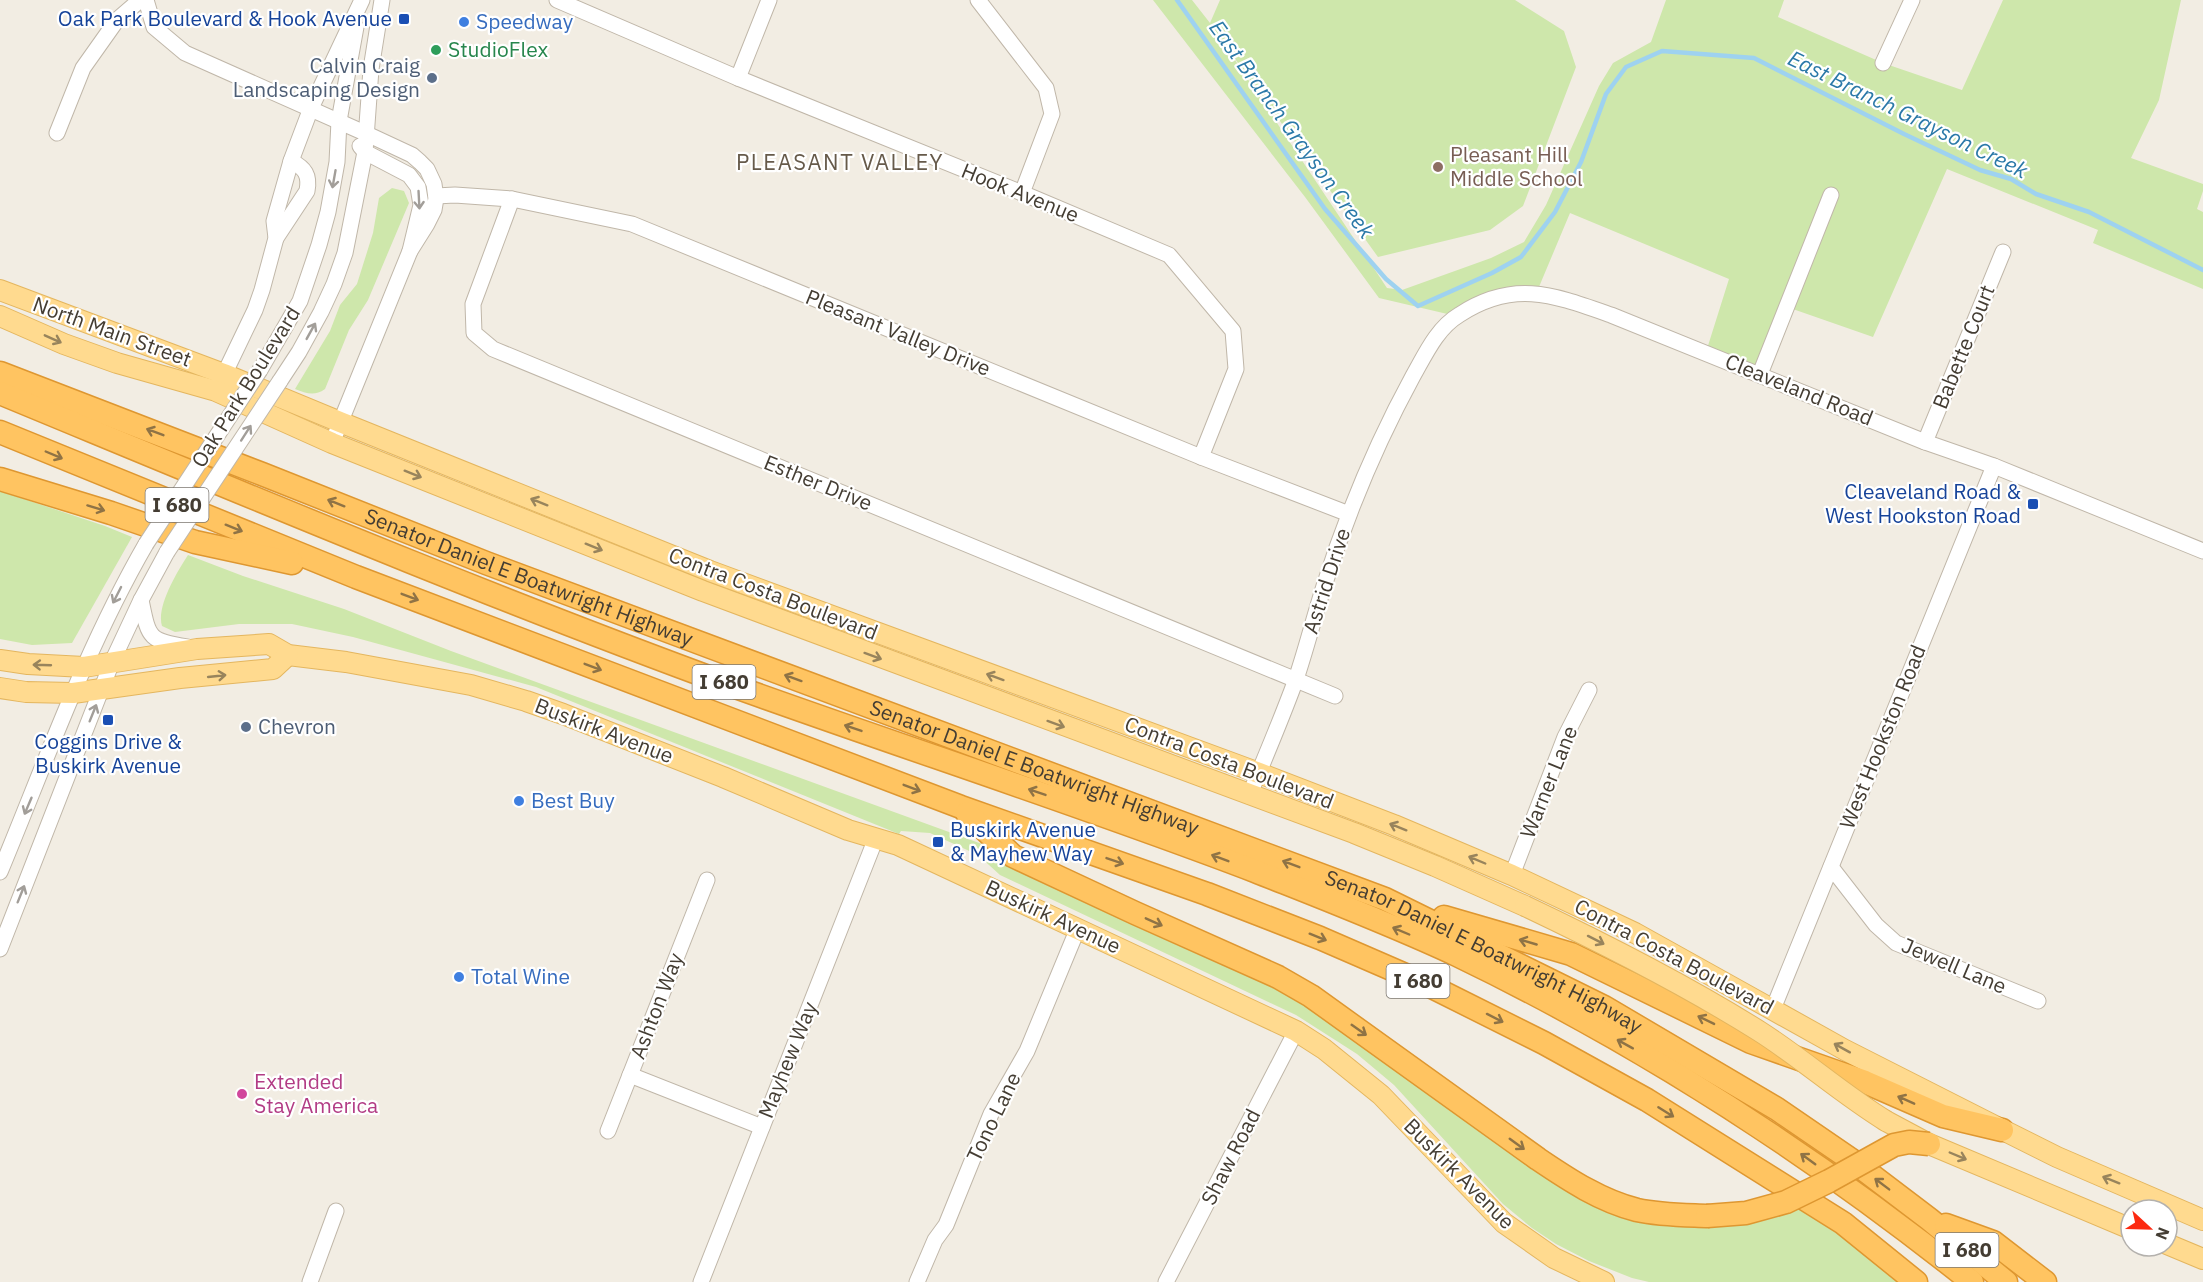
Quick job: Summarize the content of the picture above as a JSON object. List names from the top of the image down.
{
  "streets": {
    "highway": ["I 680", "Senator Daniel E Boatwright Highway"],
    "main road": ["North Main Street", "Contra Costa Boulevard", "Buskirk Avenue"],
    "street": [
      "Hook Avenue",
      "Pleasant Valley Drive",
      "Babette Court",
      "Oak Park Boulevard",
      "Cleaveland Road",
      "Esther Drive",
      "Astrid Drive",
      "West Hookston Road",
      "Warner Lane",
      "Jewell Lane",
      "Ashton Way",
      "Mayhew Way",
      "Tono Lane",
      "Shaw Road"
    ]
  },
  "crossings": [
    ["Hook Avenue", "Pleasant Valley Drive"],
    ["North Main Street", "Oak Park Boulevard"],
    ["North Main Street", "Contra Costa Boulevard"],
    ["Pleasant Valley Drive", "Esther Drive"],
    ["Pleasant Valley Drive", "Astrid Drive"],
    ["Babette Court", "Cleaveland Road"],
    ["Oak Park Boulevard", "Contra Costa Boulevard"],
    ["Oak Park Boulevard", "Buskirk Avenue"],
    ["Cleaveland Road", "Astrid Drive"],
    ["Cleaveland Road", "West Hookston Road"],
    ["Esther Drive", "Astrid Drive"],
    ["Astrid Drive", "Contra Costa Boulevard"],
    ["Contra Costa Boulevard", "West Hookston Road"],
    ["Contra Costa Boulevard", "Warner Lane"],
    ["Buskirk Avenue", "Mayhew Way"],
    ["Buskirk Avenue", "Tono Lane"],
    ["Buskirk Avenue", "Shaw Road"],
    ["West Hookston Road", "Jewell Lane"]
  ],
  "districts": ["PLEASANT VALLEY"],
  "water": ["East Branch Grayson Creek"],
  "places": {
    "transit": [
      "Oak Park Boulevard & Hook Avenue",
      "Cleaveland Road & West Hookston Road",
      "Coggins Drive & Buskirk Avenue",
      "Buskirk Avenue & Mayhew Way"
    ],
    "other": [
      "Speedway",
      "StudioFlex",
      "Calvin Craig Landscaping Design",
      "Pleasant Hill Middle School",
      "Chevron",
      "Best Buy",
      "Total Wine",
      "Extended Stay America"
    ]
  },
  "north": "right"
}
